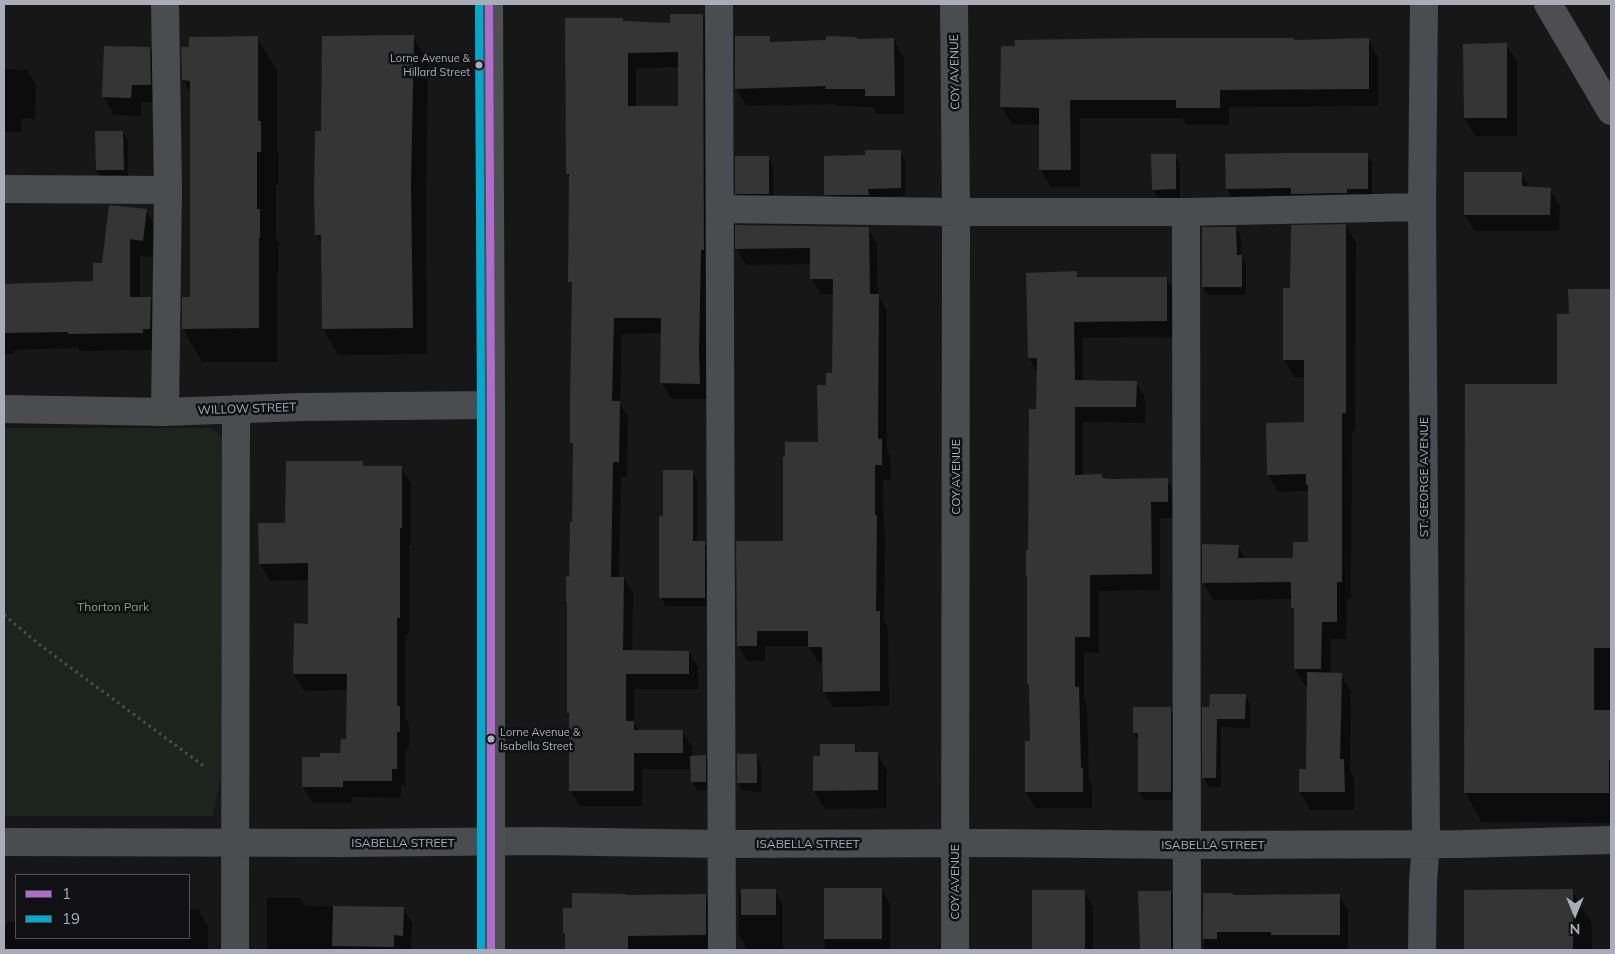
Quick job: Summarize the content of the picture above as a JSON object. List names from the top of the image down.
{
  "streets": {
    "street": [
      "COY AVENUE",
      "WILLOW STREET",
      "ST. GEORGE AVENUE",
      "ISABELLA STREET"
    ]
  },
  "crossings": [
    ["COY AVENUE", "ISABELLA STREET"],
    ["ST. GEORGE AVENUE", "ISABELLA STREET"]
  ],
  "parks": ["Thorton Park"],
  "places": ["Lorne Avenue & Hillard Street", "Lorne Avenue & Isabella Street"],
  "lines": ["transit line 1", "transit line 19"],
  "legend": ["1", "19"],
  "north": "bottom"
}
